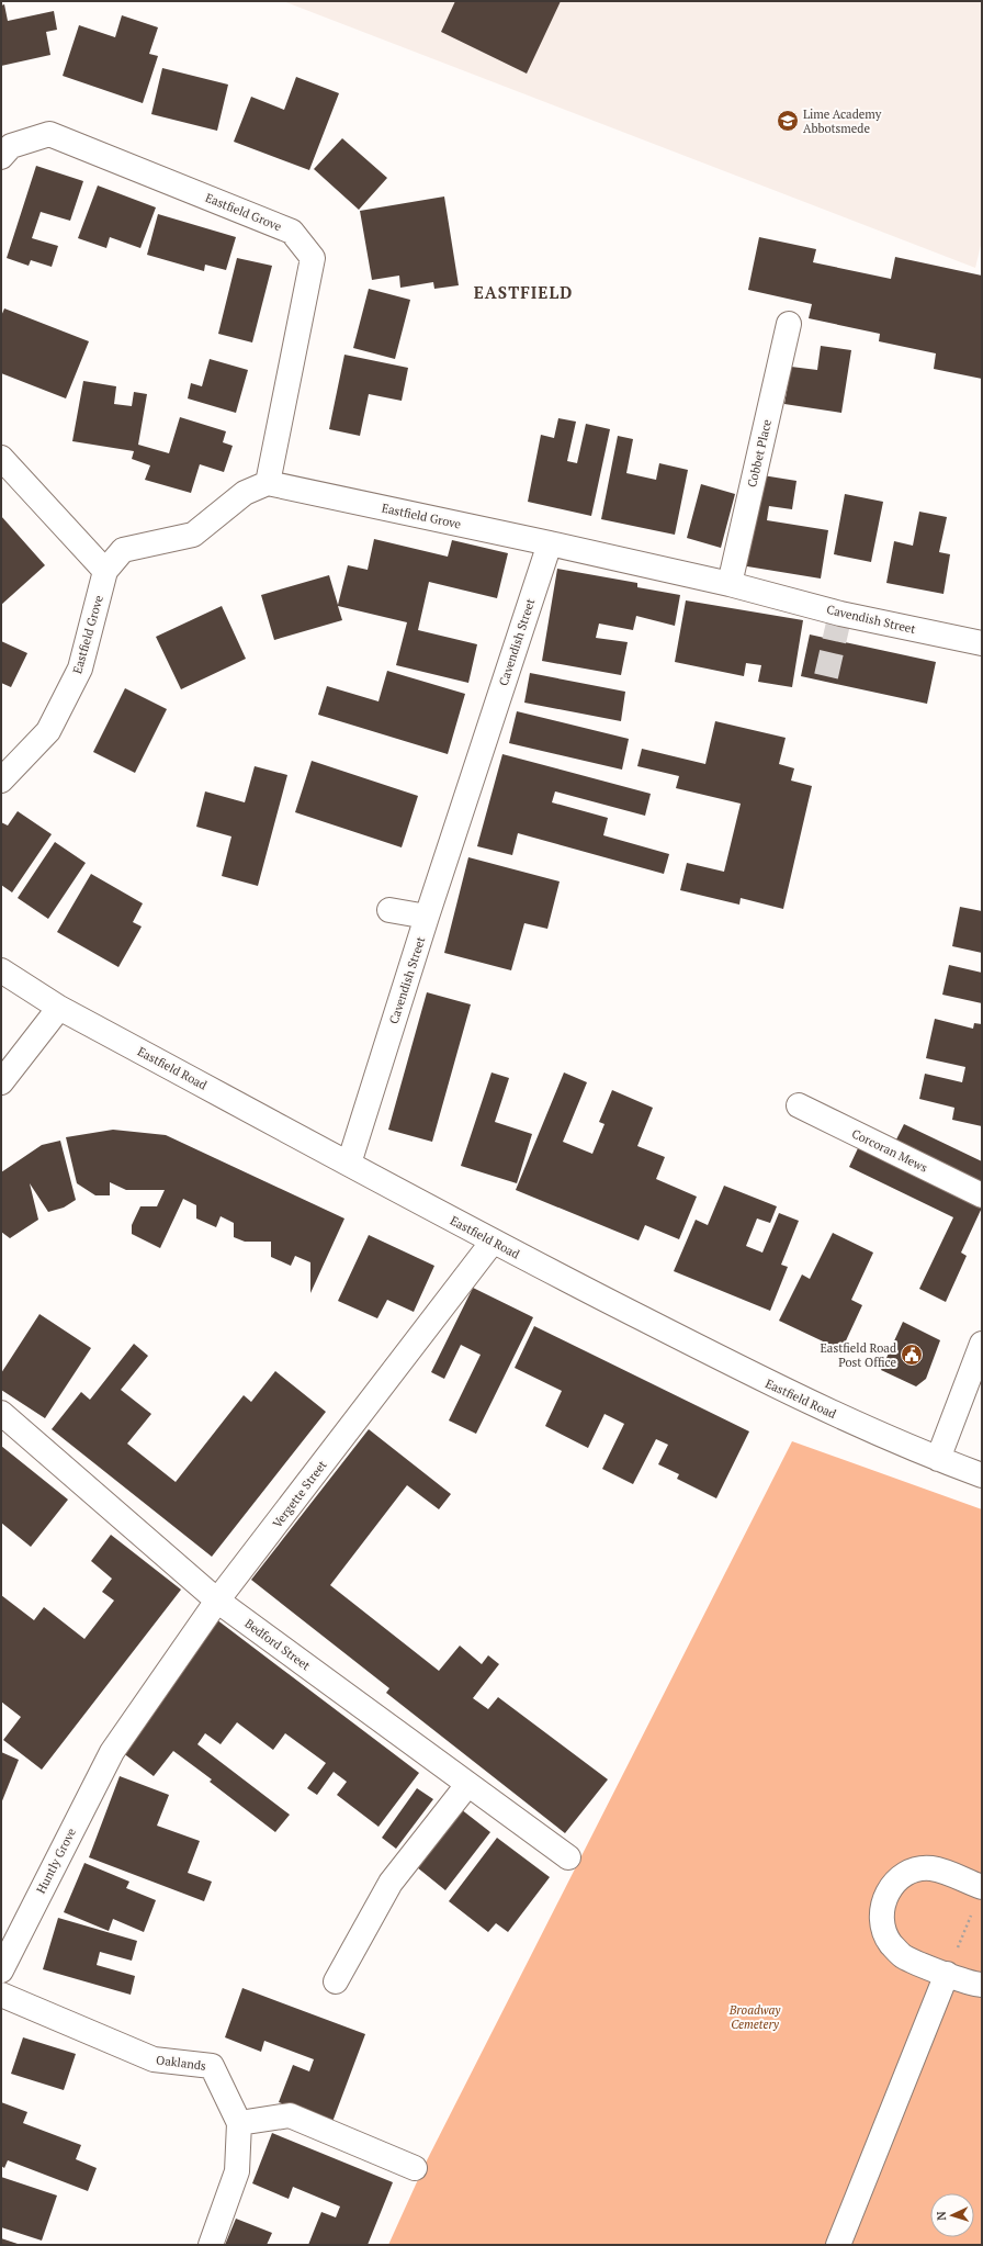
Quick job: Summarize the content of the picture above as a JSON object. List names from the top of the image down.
{
  "streets": {
    "street": [
      "Eastfield Grove",
      "Cobbet Place",
      "Cavendish Street",
      "Eastfield Road",
      "Corcoran Mews",
      "Vergette Street",
      "Bedford Street",
      "Huntly Grove",
      "Oaklands"
    ]
  },
  "crossings": [
    ["Eastfield Grove", "Cavendish Street"],
    ["Cobbet Place", "Cavendish Street"],
    ["Cavendish Street", "Eastfield Road"],
    ["Eastfield Road", "Vergette Street"],
    ["Vergette Street", "Bedford Street"],
    ["Vergette Street", "Huntly Grove"]
  ],
  "districts": ["EASTFIELD"],
  "parks": ["Broadway Cemetery"],
  "places": {
    "school or university": ["Lime Academy Abbotsmede"],
    "public building": ["Eastfield Road Post Office"]
  },
  "north": "left"
}
